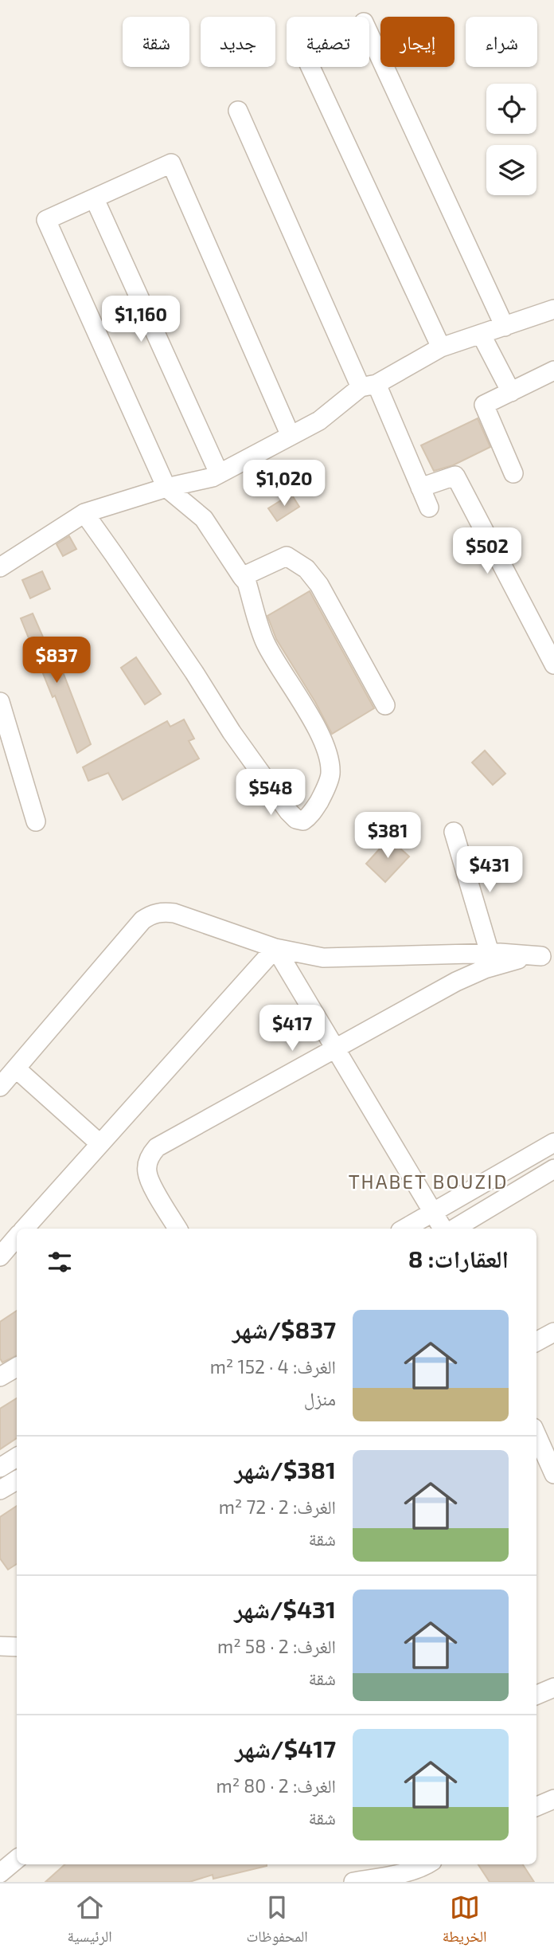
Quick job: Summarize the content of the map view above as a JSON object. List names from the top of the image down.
{
  "districts": ["THABET BOUZID"],
  "page": {
    "chip": [
      "شراء",
      "إيجار",
      "تصفية",
      "جديد",
      "شقة"
    ],
    "price": [
      "$1,160",
      "$1,020",
      "$502",
      "$837",
      "$548",
      "$381",
      "$431",
      "$417"
    ],
    "heading": "العقارات: 8",
    "list": [
      {
        "name": "$837/شهر",
        "note": "الغرف: 4 · 152 m² · منزل"
      },
      {
        "name": "$381/شهر",
        "note": "الغرف: 2 · 72 m² · شقة"
      },
      {
        "name": "$431/شهر",
        "note": "الغرف: 2 · 58 m² · شقة"
      },
      {
        "name": "$417/شهر",
        "note": "الغرف: 2 · 80 m² · شقة"
      }
    ],
    "tabs": ["الخريطة", "المحفوظات", "الرئيسية"]
  }
}
